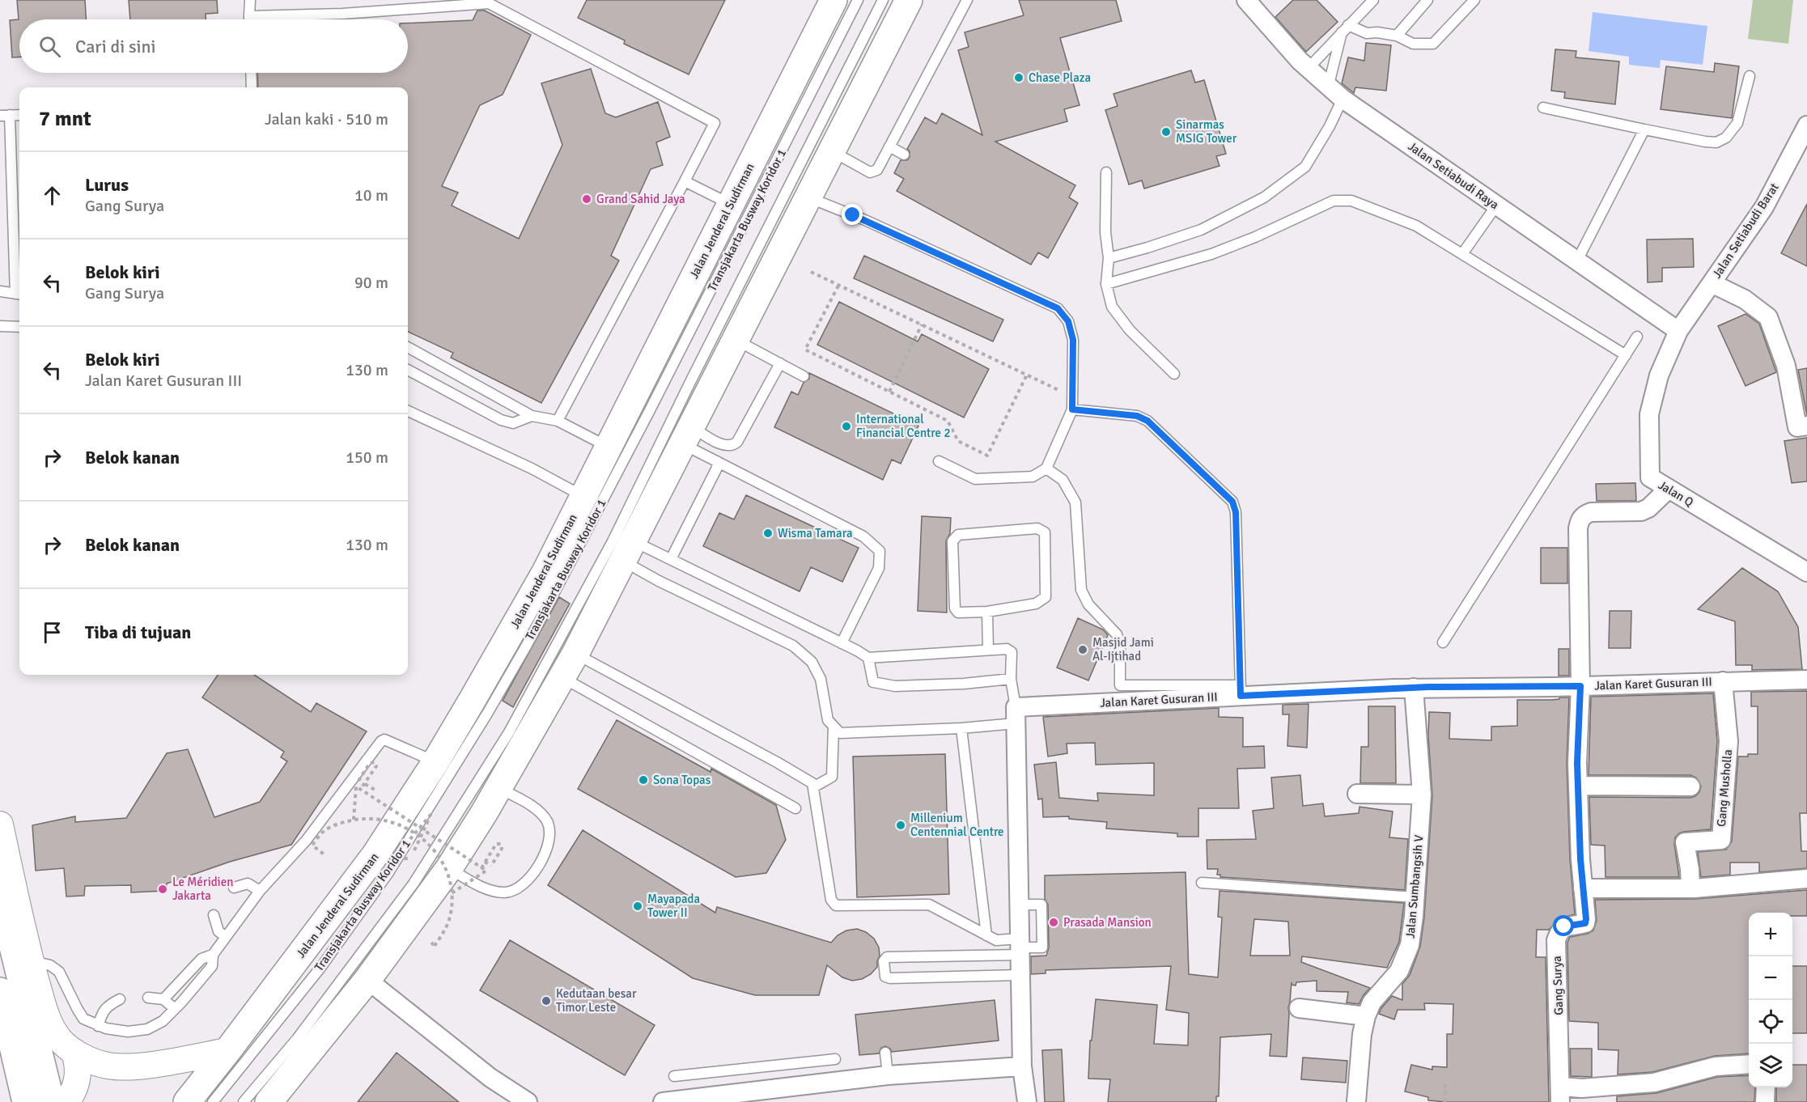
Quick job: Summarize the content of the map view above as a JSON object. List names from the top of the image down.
{
  "streets": {
    "main road": ["Jalan Jenderal Sudirman"],
    "street": [
      "Jalan Setiabudi Raya",
      "Jalan Setiabudi Barat",
      "Jalan Q",
      "Jalan Karet Gusuran III",
      "Gang Musholla",
      "Jalan Sumbangsih V",
      "Gang Surya"
    ],
    "lane": ["Transjakarta Busway Koridor 1"]
  },
  "crossings": [
    ["Jalan Setiabudi Raya", "Jalan Setiabudi Barat"],
    ["Jalan Setiabudi Raya", "Jalan Q"],
    ["Jalan Setiabudi Barat", "Jalan Q"],
    ["Jalan Q", "Gang Surya"],
    ["Jalan Karet Gusuran III", "Gang Musholla"],
    ["Jalan Karet Gusuran III", "Jalan Sumbangsih V"],
    ["Jalan Karet Gusuran III", "Gang Surya"]
  ],
  "places": [
    "Chase Plaza",
    "Sinarmas MSIG Tower",
    "Grand Sahid Jaya",
    "International Financial Centre 2",
    "Wisma Tamara",
    "Masjid Jami Al-Ijtihad",
    "Sona Topas",
    "Millenium Centennial Centre",
    "Le Méridien Jakarta",
    "Mayapada Tower II",
    "Prasada Mansion",
    "Kedutaan besar Timor Leste"
  ],
  "page": {
    "search": "Cari di sini",
    "heading": ["7 mnt", "Jalan kaki · 510 m"],
    "list": [
      ["Lurus", "Gang Surya", "10 m"],
      ["Belok kiri", "Gang Surya", "90 m"],
      ["Belok kiri", "Jalan Karet Gusuran III", "130 m"],
      ["Belok kanan", "150 m"],
      ["Belok kanan", "130 m"],
      "Tiba di tujuan"
    ],
    "map_buttons": ["+", "−"]
  }
}
